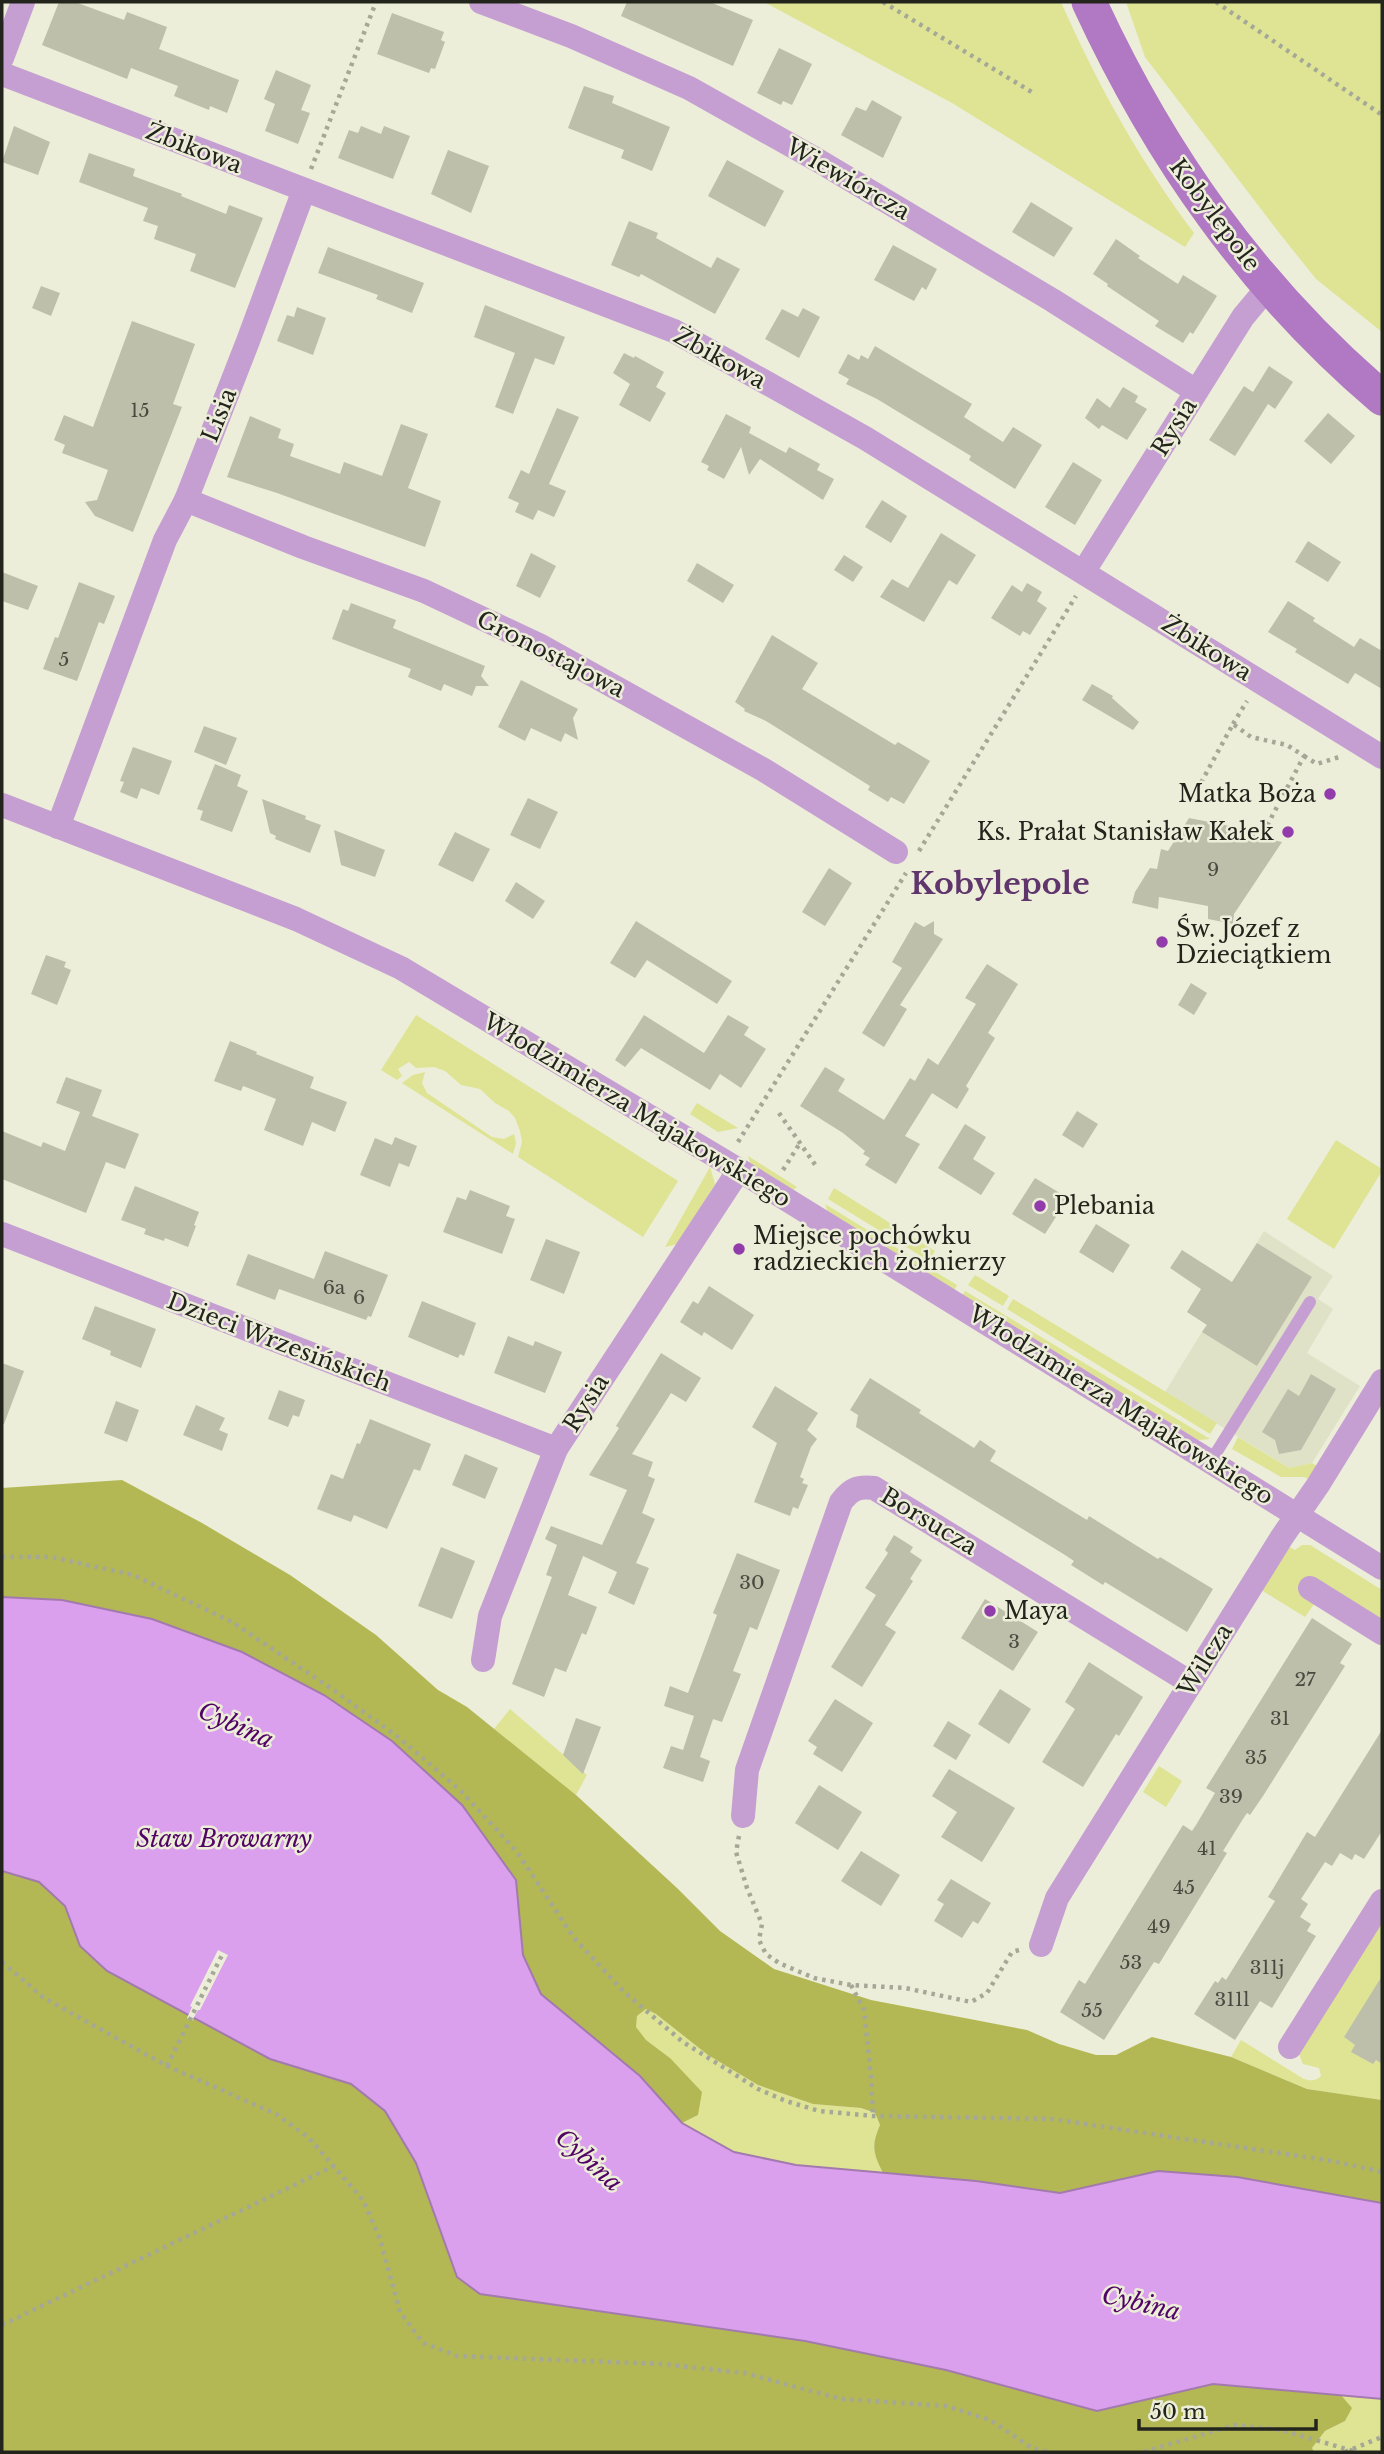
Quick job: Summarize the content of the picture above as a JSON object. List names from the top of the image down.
{
  "streets": {
    "street": [
      "Żbikowa",
      "Wiewiórcza",
      "Kobylepole",
      "Lisia",
      "Rysia",
      "Gronostajowa",
      "Włodzimierza Majakowskiego",
      "Dzieci Wrzesińskich",
      "Borsucza",
      "Wilcza"
    ]
  },
  "crossings": [
    ["Żbikowa", "Lisia"],
    ["Żbikowa", "Rysia"],
    ["Wiewiórcza", "Rysia"],
    ["Kobylepole", "Rysia"],
    ["Lisia", "Gronostajowa"],
    ["Lisia", "Włodzimierza Majakowskiego"],
    ["Rysia", "Włodzimierza Majakowskiego"],
    ["Rysia", "Dzieci Wrzesińskich"],
    ["Włodzimierza Majakowskiego", "Wilcza"],
    ["Borsucza", "Wilcza"]
  ],
  "districts": ["Kobylepole"],
  "water": ["Cybina", "Staw Browarny"],
  "places": [
    "Matka Boża",
    "Ks. Prałat Stanisław Kałek",
    "Św. Józef z Dzieciątkiem",
    "Plebania",
    "Miejsce pochówku radzieckich żołnierzy",
    "Maya"
  ],
  "house_numbers": [
    "15",
    "5",
    "9",
    "6a",
    "6",
    "30",
    "3",
    "27",
    "31",
    "35",
    "39",
    "41",
    "45",
    "49",
    "53",
    "311j",
    "311l",
    "55"
  ],
  "scale_bar": "50 m"
}
